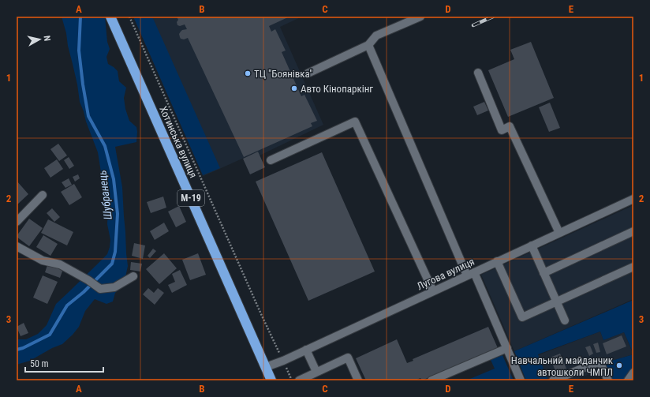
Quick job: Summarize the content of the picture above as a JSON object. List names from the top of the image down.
{
  "streets": {
    "highway": ["Хотинська вулиця", "М-19"],
    "street": ["Лугова вулиця"]
  },
  "crossings": [
    ["Хотинська вулиця", "Лугова вулиця"]
  ],
  "water": ["Шубранець"],
  "places": ["ТЦ \"Боянівка\"", "Авто Кінопаркінг", "Навчальний майданчик автошколи ЧМПЛ"],
  "scale_bar": "50 m",
  "north": "right",
  "grid": {
    "columns": [
      "A",
      "B",
      "C",
      "D",
      "E"
    ],
    "rows": ["1", "2", "3"]
  }
}
